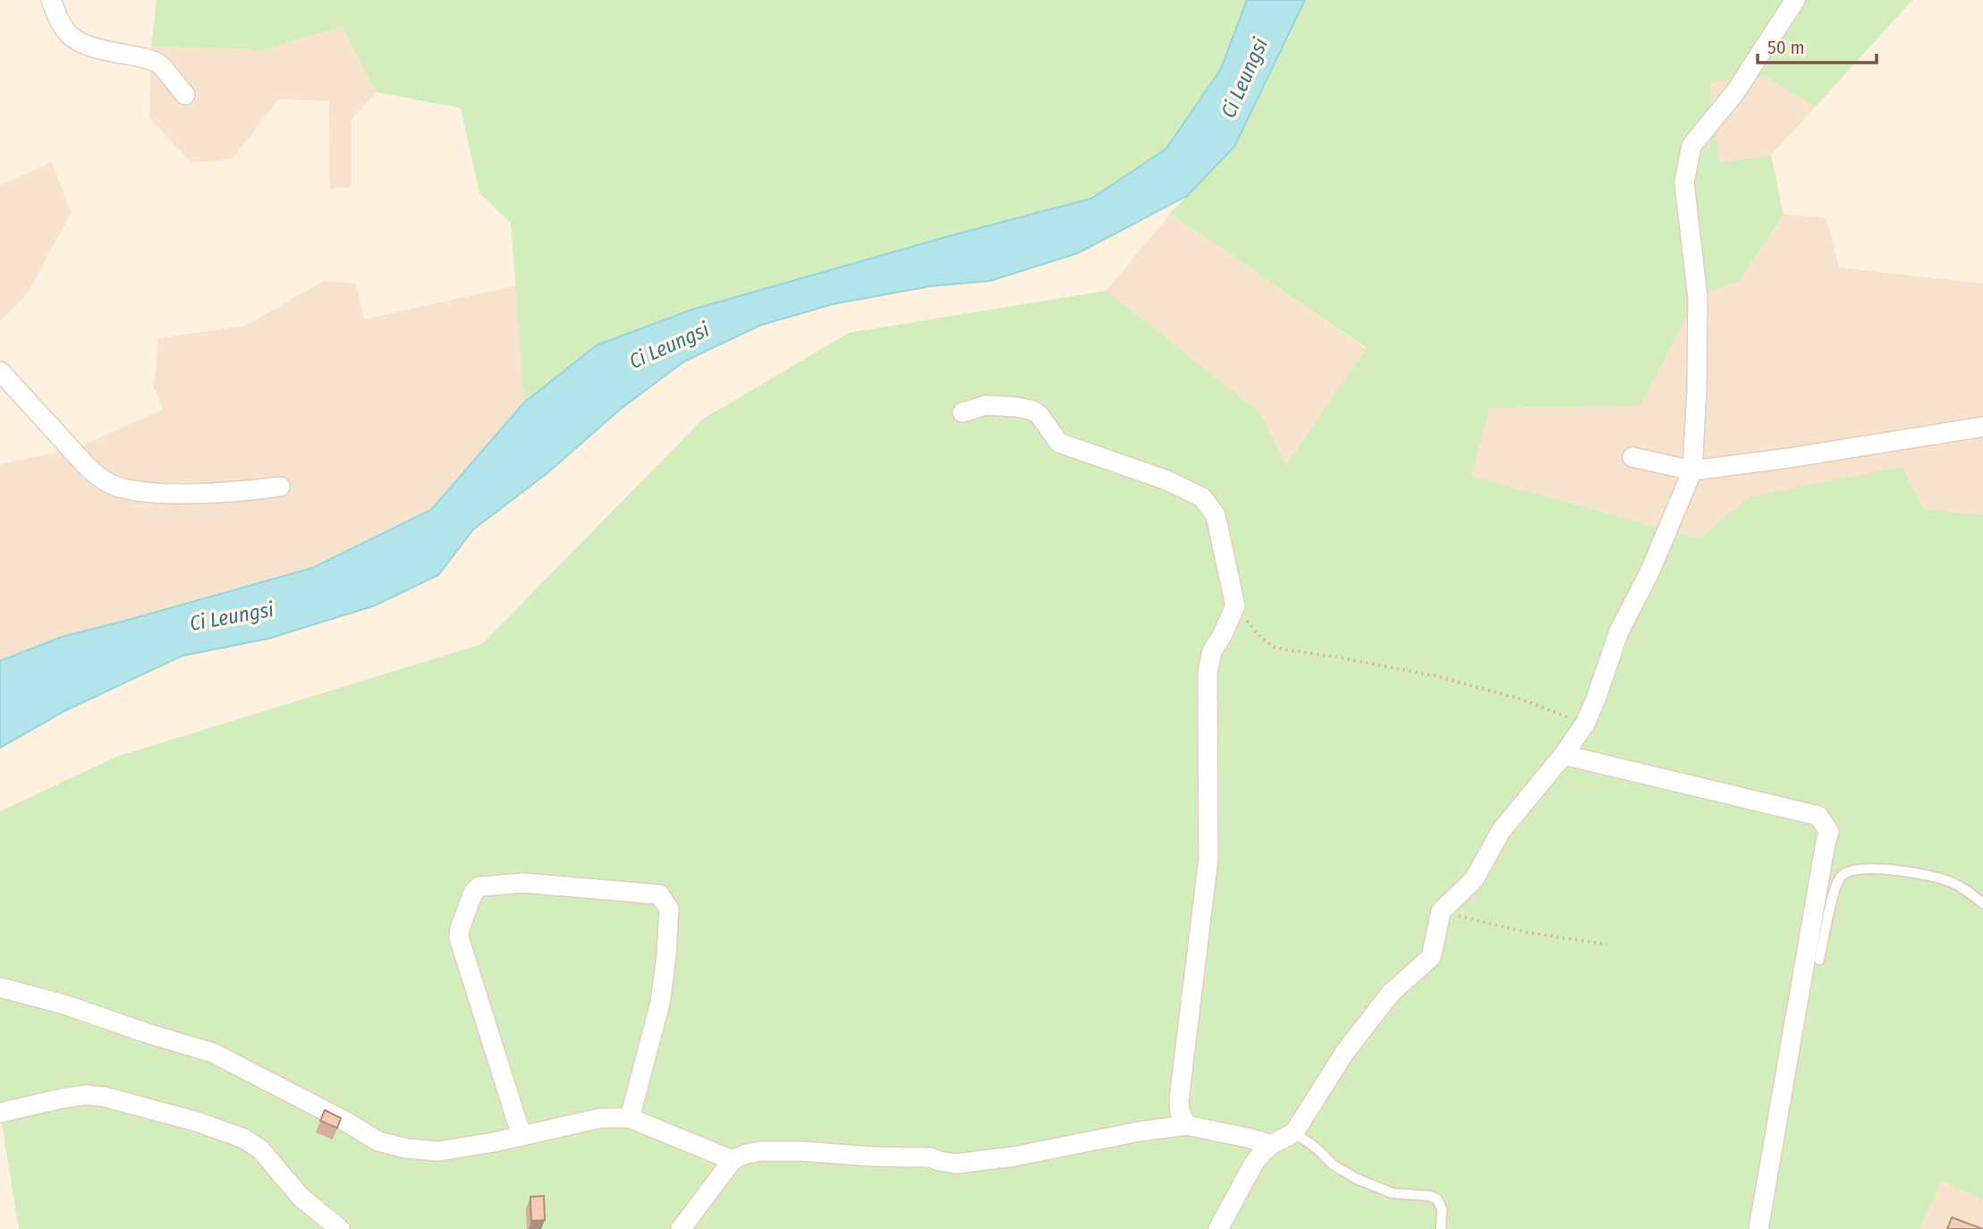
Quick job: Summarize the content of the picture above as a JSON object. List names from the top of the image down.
{
  "water": ["Ci Leungsi"],
  "scale_bar": "50 m"
}
